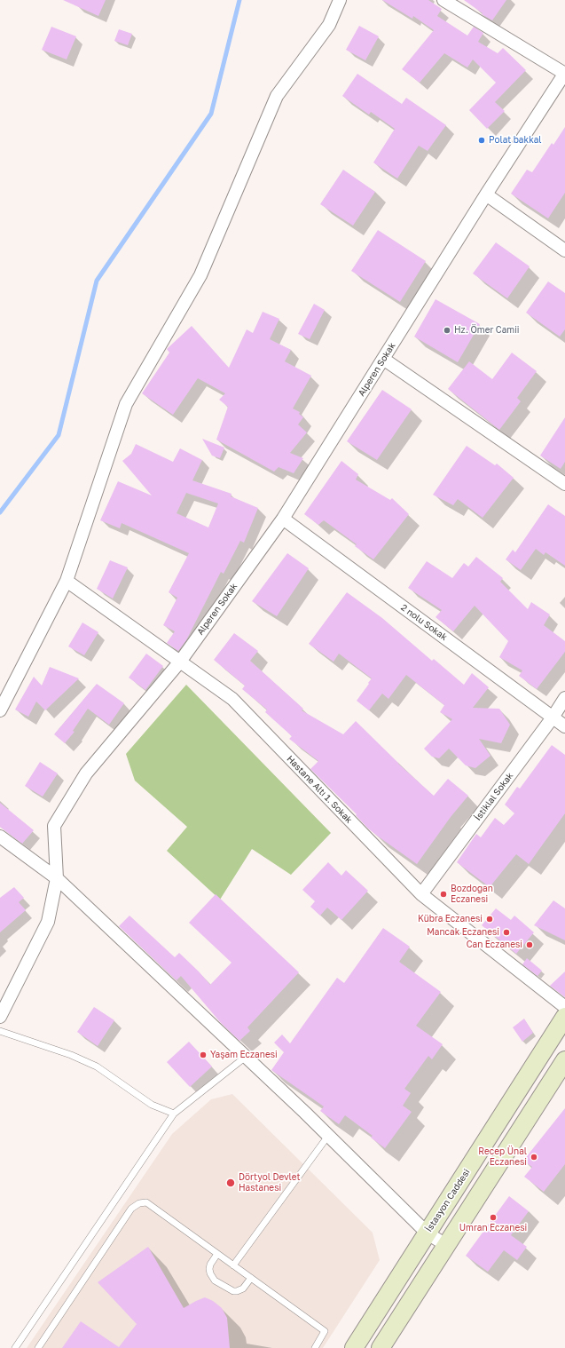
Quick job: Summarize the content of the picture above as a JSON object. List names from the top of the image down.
{
  "streets": {
    "main road": ["İstasyon Caddesi"],
    "street": [
      "Alperen Sokak",
      "2 nolu Sokak",
      "Hastane Altı 1. Sokak",
      "İstiklal Sokak"
    ]
  },
  "crossings": [
    ["Alperen Sokak", "2 nolu Sokak"],
    ["Alperen Sokak", "Hastane Altı 1. Sokak"],
    ["2 nolu Sokak", "İstiklal Sokak"],
    ["Hastane Altı 1. Sokak", "İstiklal Sokak"]
  ],
  "places": [
    "Polat bakkal",
    "Hz. Ömer Camii",
    "Bozdoğan Eczanesi",
    "Kübra Eczanesi",
    "Mancak Eczanesi",
    "Can Eczanesi",
    "Yaşam Eczanesi",
    "Recep Ünal Eczanesi",
    "Dörtyol Devlet Hastanesi",
    "Umran Eczanesi"
  ]
}
